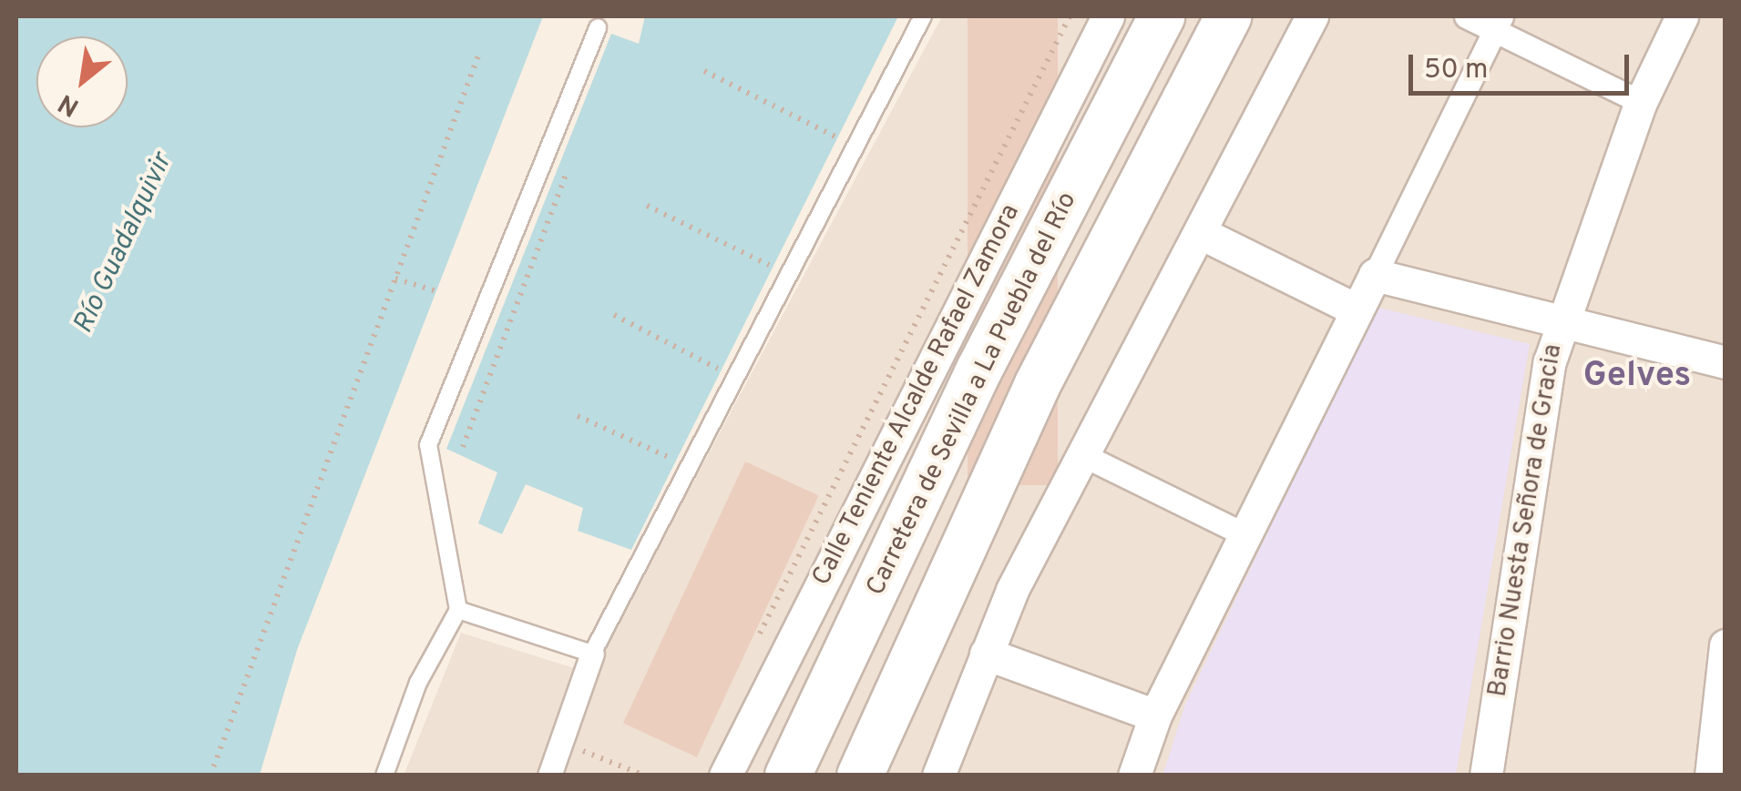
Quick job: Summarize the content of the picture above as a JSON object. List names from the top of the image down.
{
  "streets": {
    "main road": ["Carretera de Sevilla a La Puebla del Río"],
    "street": ["Calle Teniente Alcalde Rafael Zamora", "Barrio Nuesta Señora de Gracia"]
  },
  "districts": ["Gelves"],
  "water": ["Río Guadalquivir"],
  "scale_bar": "50 m",
  "north": "bottom left"
}
